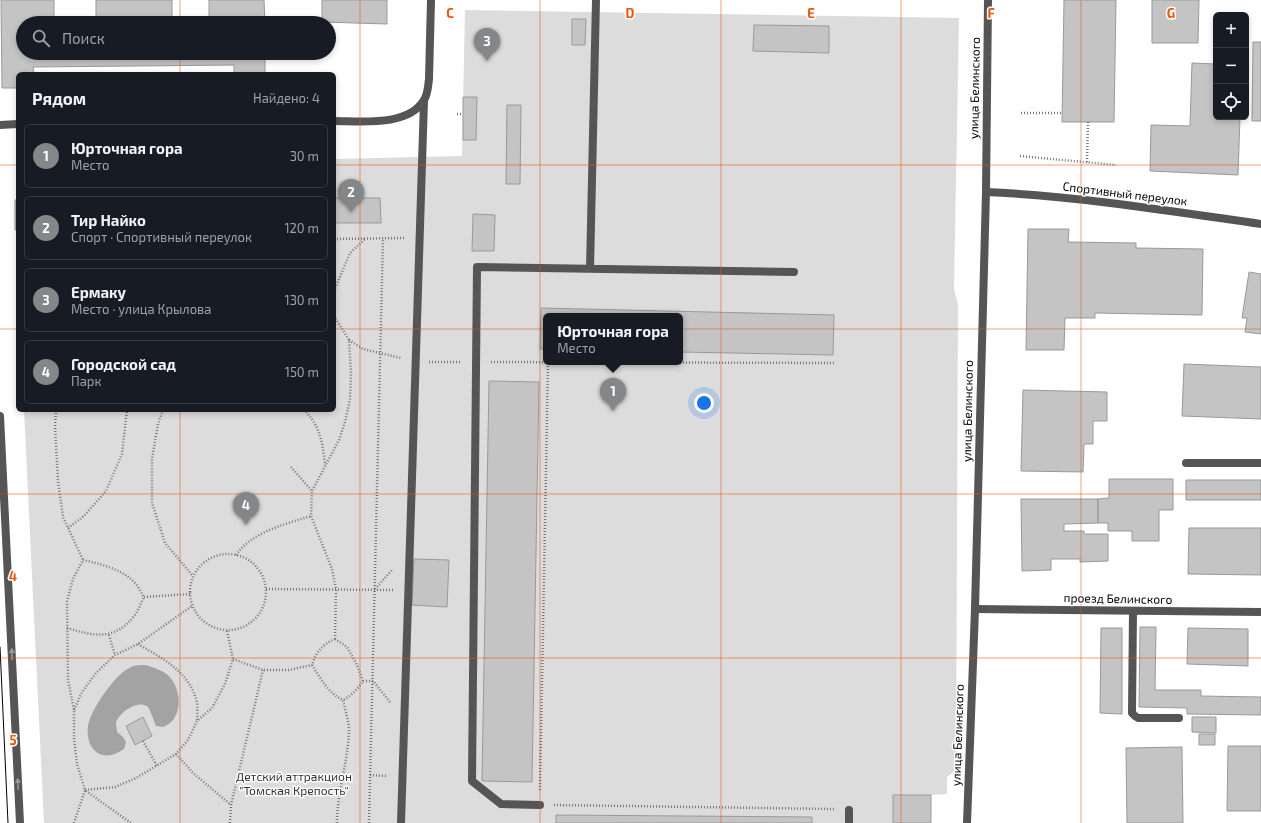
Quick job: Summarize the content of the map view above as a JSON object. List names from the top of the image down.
{
  "streets": {
    "street": ["улица Белинского", "Спортивный переулок", "проезд Белинского"]
  },
  "crossings": [
    ["улица Белинского", "Спортивный переулок"],
    ["улица Белинского", "проезд Белинского"]
  ],
  "parks": ["Детский аттракцион \"Томская Крепость\""],
  "page": {
    "map_buttons": ["+", "−"],
    "search": "Поиск",
    "pins": [
      "3",
      "2",
      "1",
      "4"
    ],
    "heading": ["Рядом", "Найдено: 4"],
    "list": [
      {
        "mark": "1",
        "name": "Юрточная гора",
        "note": "Место",
        "value": "30 m"
      },
      {
        "mark": "2",
        "name": "Тир Найко",
        "note": "Спорт · Спортивный переулок",
        "value": "120 m"
      },
      {
        "mark": "3",
        "name": "Ермаку",
        "note": "Место · улица Крылова",
        "value": "130 m"
      },
      {
        "mark": "4",
        "name": "Городской сад",
        "note": "Парк",
        "value": "150 m"
      }
    ],
    "popup": ["Юрточная гора", "Место"]
  },
  "grid": {
    "columns": [
      "C",
      "D",
      "E",
      "F",
      "G"
    ],
    "rows": ["4", "5"]
  }
}
